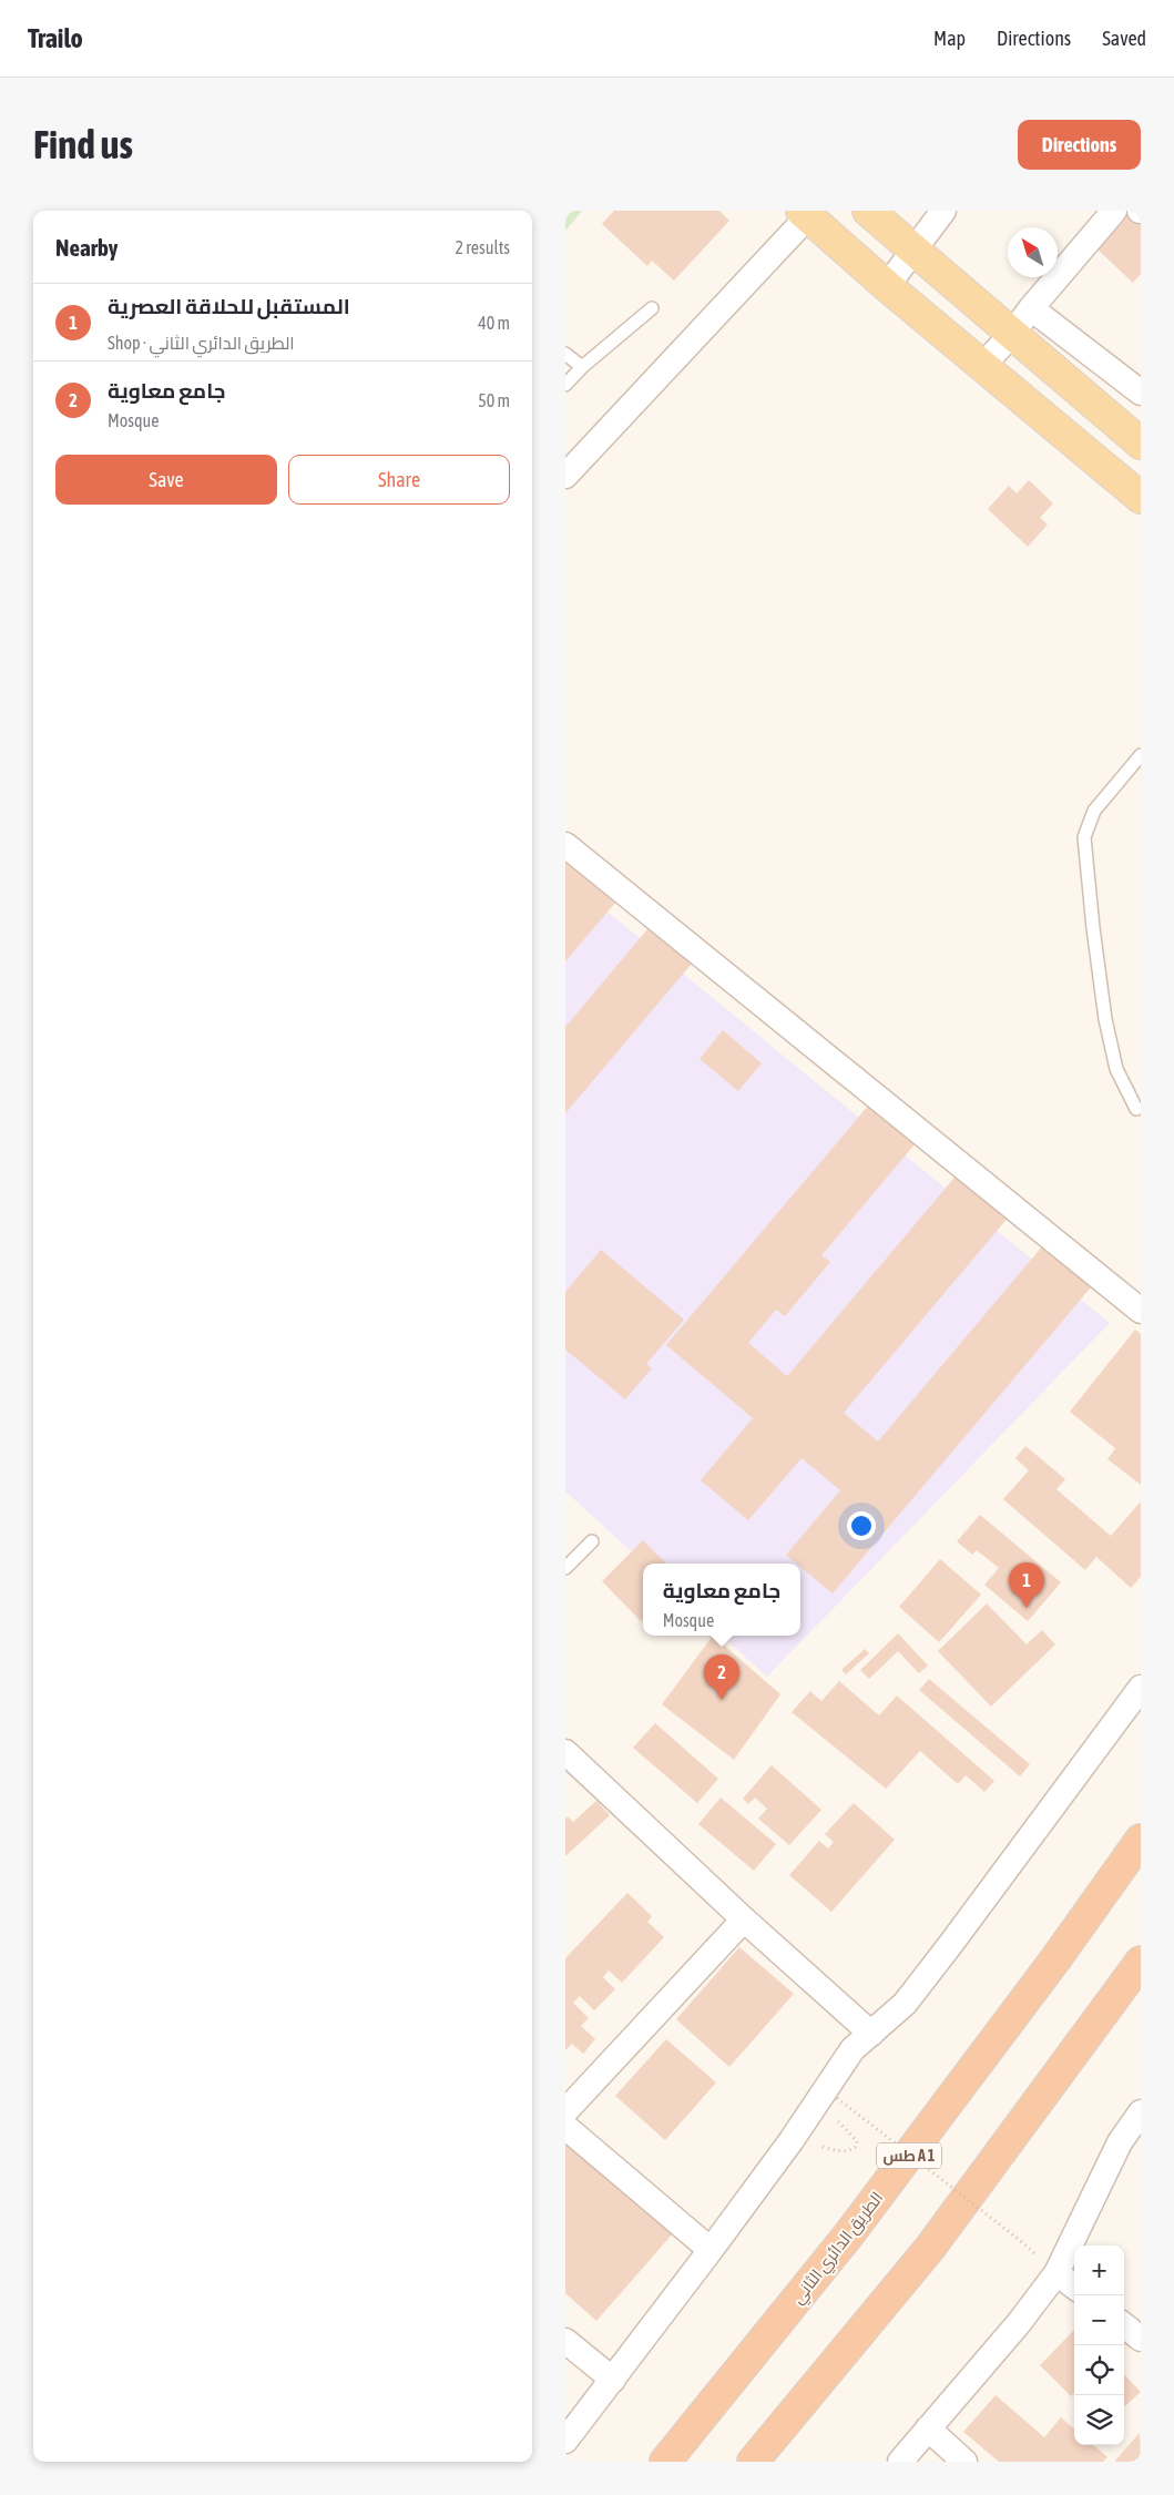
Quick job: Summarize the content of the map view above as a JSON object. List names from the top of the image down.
{
  "streets": {
    "highway": ["طس A 1", "الطريق الدائري الثاني"]
  },
  "north": "top left",
  "page": {
    "header": "Trailo",
    "nav": ["Map", "Directions", "Saved"],
    "buttons": [
      "Directions",
      ["Save", "Share"]
    ],
    "title": "Find us",
    "heading": ["Nearby", "2 results"],
    "list": [
      {
        "mark": "1",
        "name": "المستقبل للحلاقة العصرية",
        "note": "Shop · الطريق الدائري الثاني",
        "value": "40 m"
      },
      {
        "mark": "2",
        "name": "جامع معاوية",
        "note": "Mosque",
        "value": "50 m"
      }
    ],
    "pins": ["1", "2"],
    "popup": ["جامع معاوية", "Mosque"],
    "map_buttons": ["+", "−"]
  }
}
